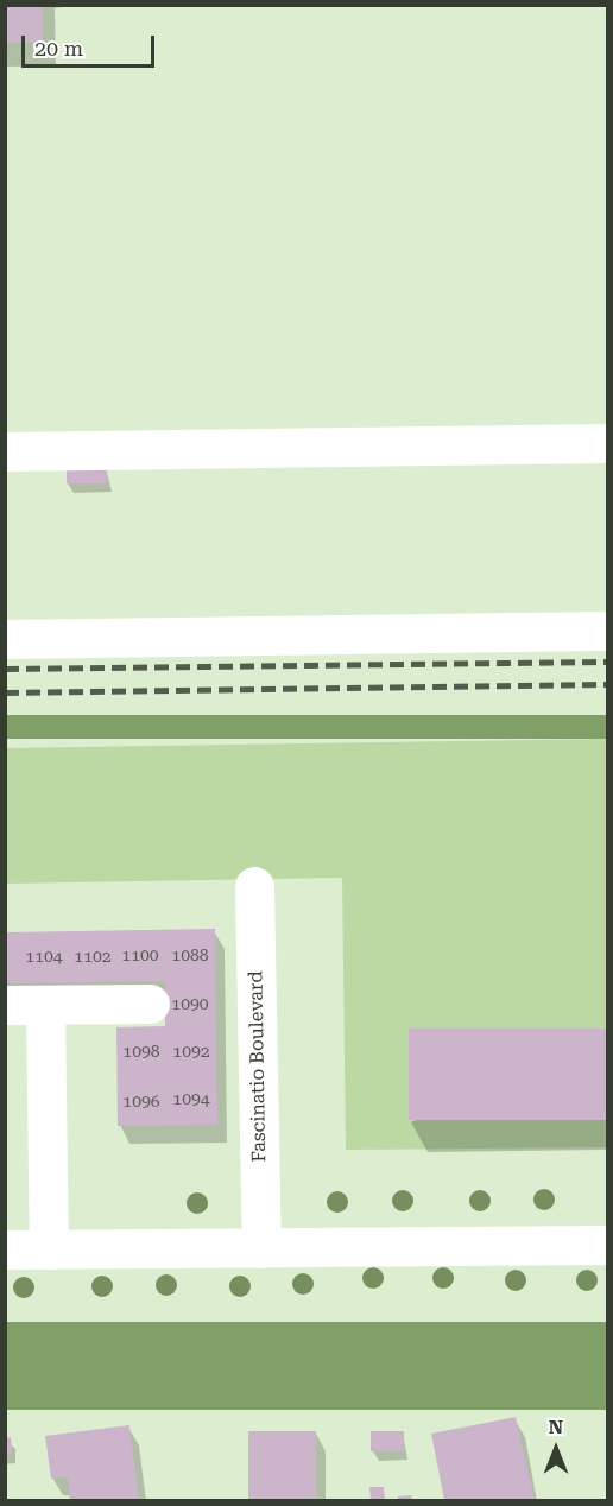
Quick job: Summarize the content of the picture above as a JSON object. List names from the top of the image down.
{
  "streets": {
    "street": ["Fascinatio Boulevard"]
  },
  "house_numbers": [
    "1100",
    "1088",
    "1104",
    "1102",
    "1090",
    "1098",
    "1092",
    "1094",
    "1096"
  ],
  "scale_bar": "20 m",
  "north": "top"
}
